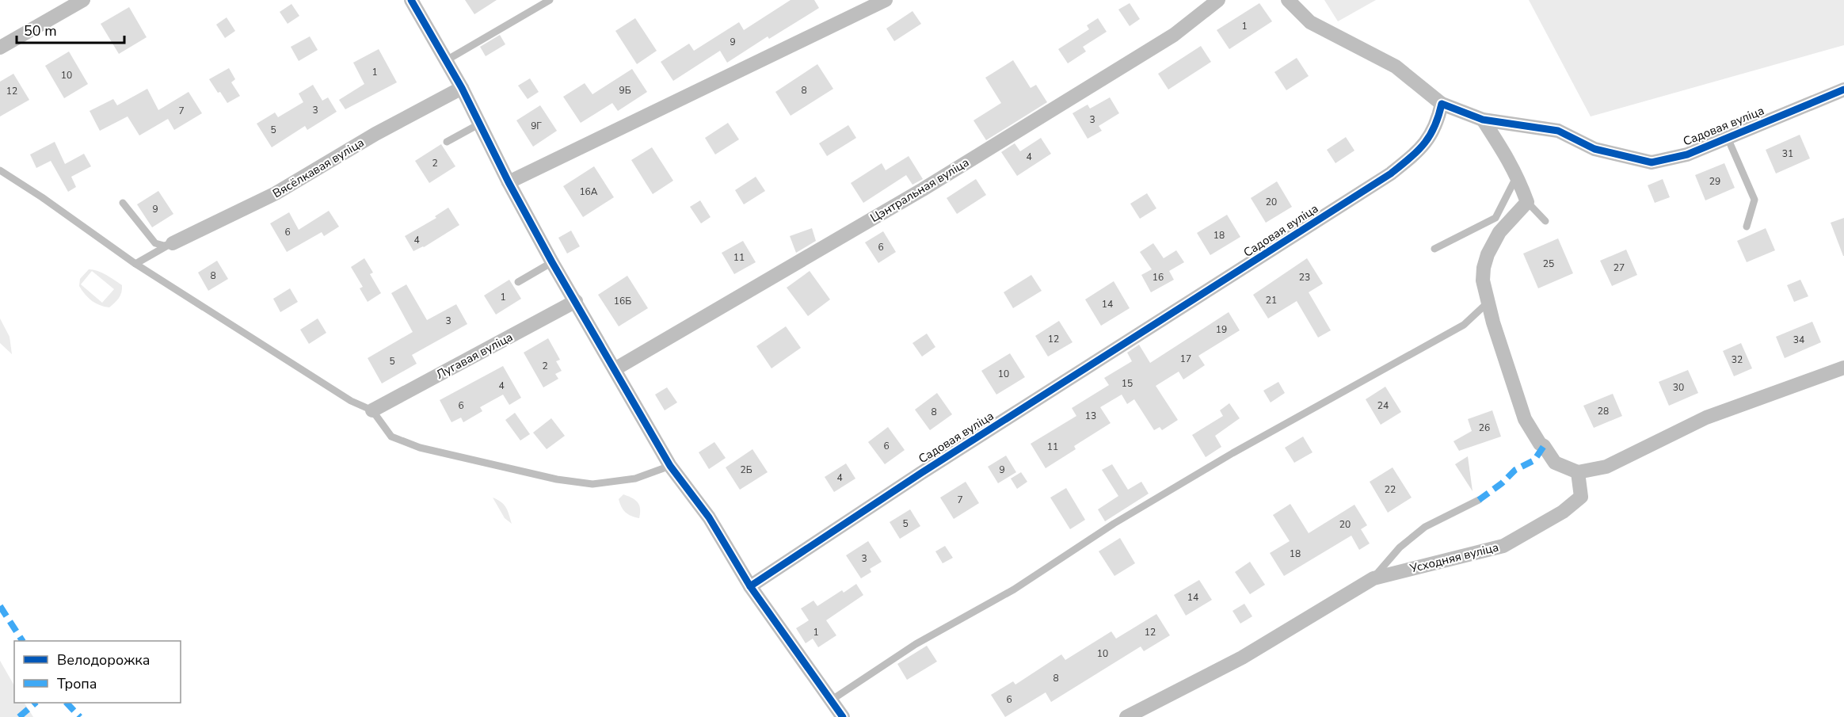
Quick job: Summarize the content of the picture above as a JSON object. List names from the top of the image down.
{
  "streets": {
    "street": [
      "Садовая вуліца",
      "Вясёлкавая вуліца",
      "Цэнтральная вуліца",
      "Лугавая вуліца",
      "Усходняя вуліца"
    ]
  },
  "house_numbers": [
    "1",
    "9",
    "1",
    "10",
    "9Б",
    "8",
    "12",
    "3",
    "7",
    "3",
    "9Г",
    "5",
    "31",
    "4",
    "2",
    "29",
    "16А",
    "20",
    "9",
    "6",
    "18",
    "4",
    "6",
    "11",
    "25",
    "27",
    "8",
    "16",
    "23",
    "1",
    "21",
    "16Б",
    "14",
    "3",
    "19",
    "12",
    "34",
    "17",
    "32",
    "5",
    "2",
    "10",
    "15",
    "4",
    "30",
    "6",
    "24",
    "28",
    "8",
    "13",
    "26",
    "6",
    "11",
    "2Б",
    "9",
    "4",
    "22",
    "7",
    "5",
    "20",
    "18",
    "3",
    "14",
    "1",
    "12",
    "10",
    "8",
    "6"
  ],
  "legend": ["Велодорожка", "Тропа"],
  "scale_bar": "50 m"
}
